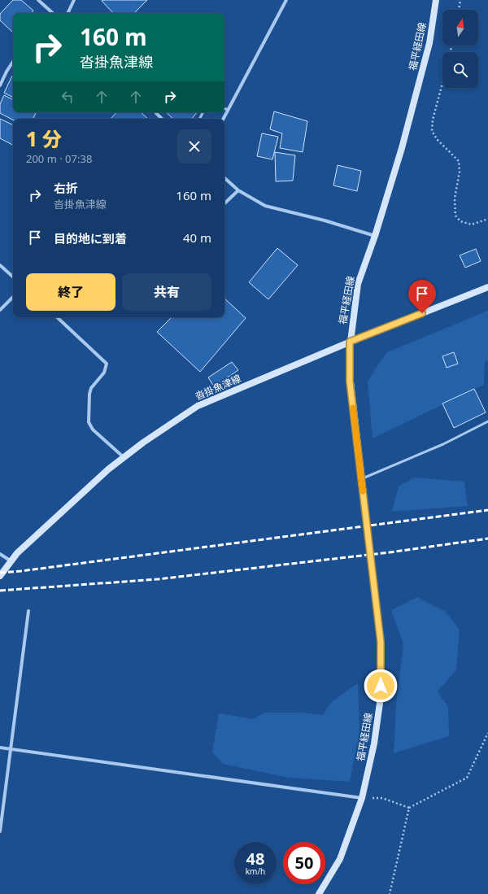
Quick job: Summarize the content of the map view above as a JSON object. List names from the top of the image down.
{
  "streets": {
    "main road": ["福平経田線", "沓掛魚津線"]
  },
  "crossings": [
    ["福平経田線", "沓掛魚津線"]
  ],
  "north": "top",
  "page": {
    "turn": ["160 m", "沓掛魚津線"],
    "heading": ["1 分", "200 m · 07:38"],
    "list": [
      {
        "name": "右折",
        "note": "沓掛魚津線",
        "value": "160 m"
      },
      {
        "name": "目的地に到着",
        "value": "40 m"
      }
    ],
    "buttons": ["終了", "共有"],
    "speed": "48 km/h",
    "limit": "50"
  }
}
